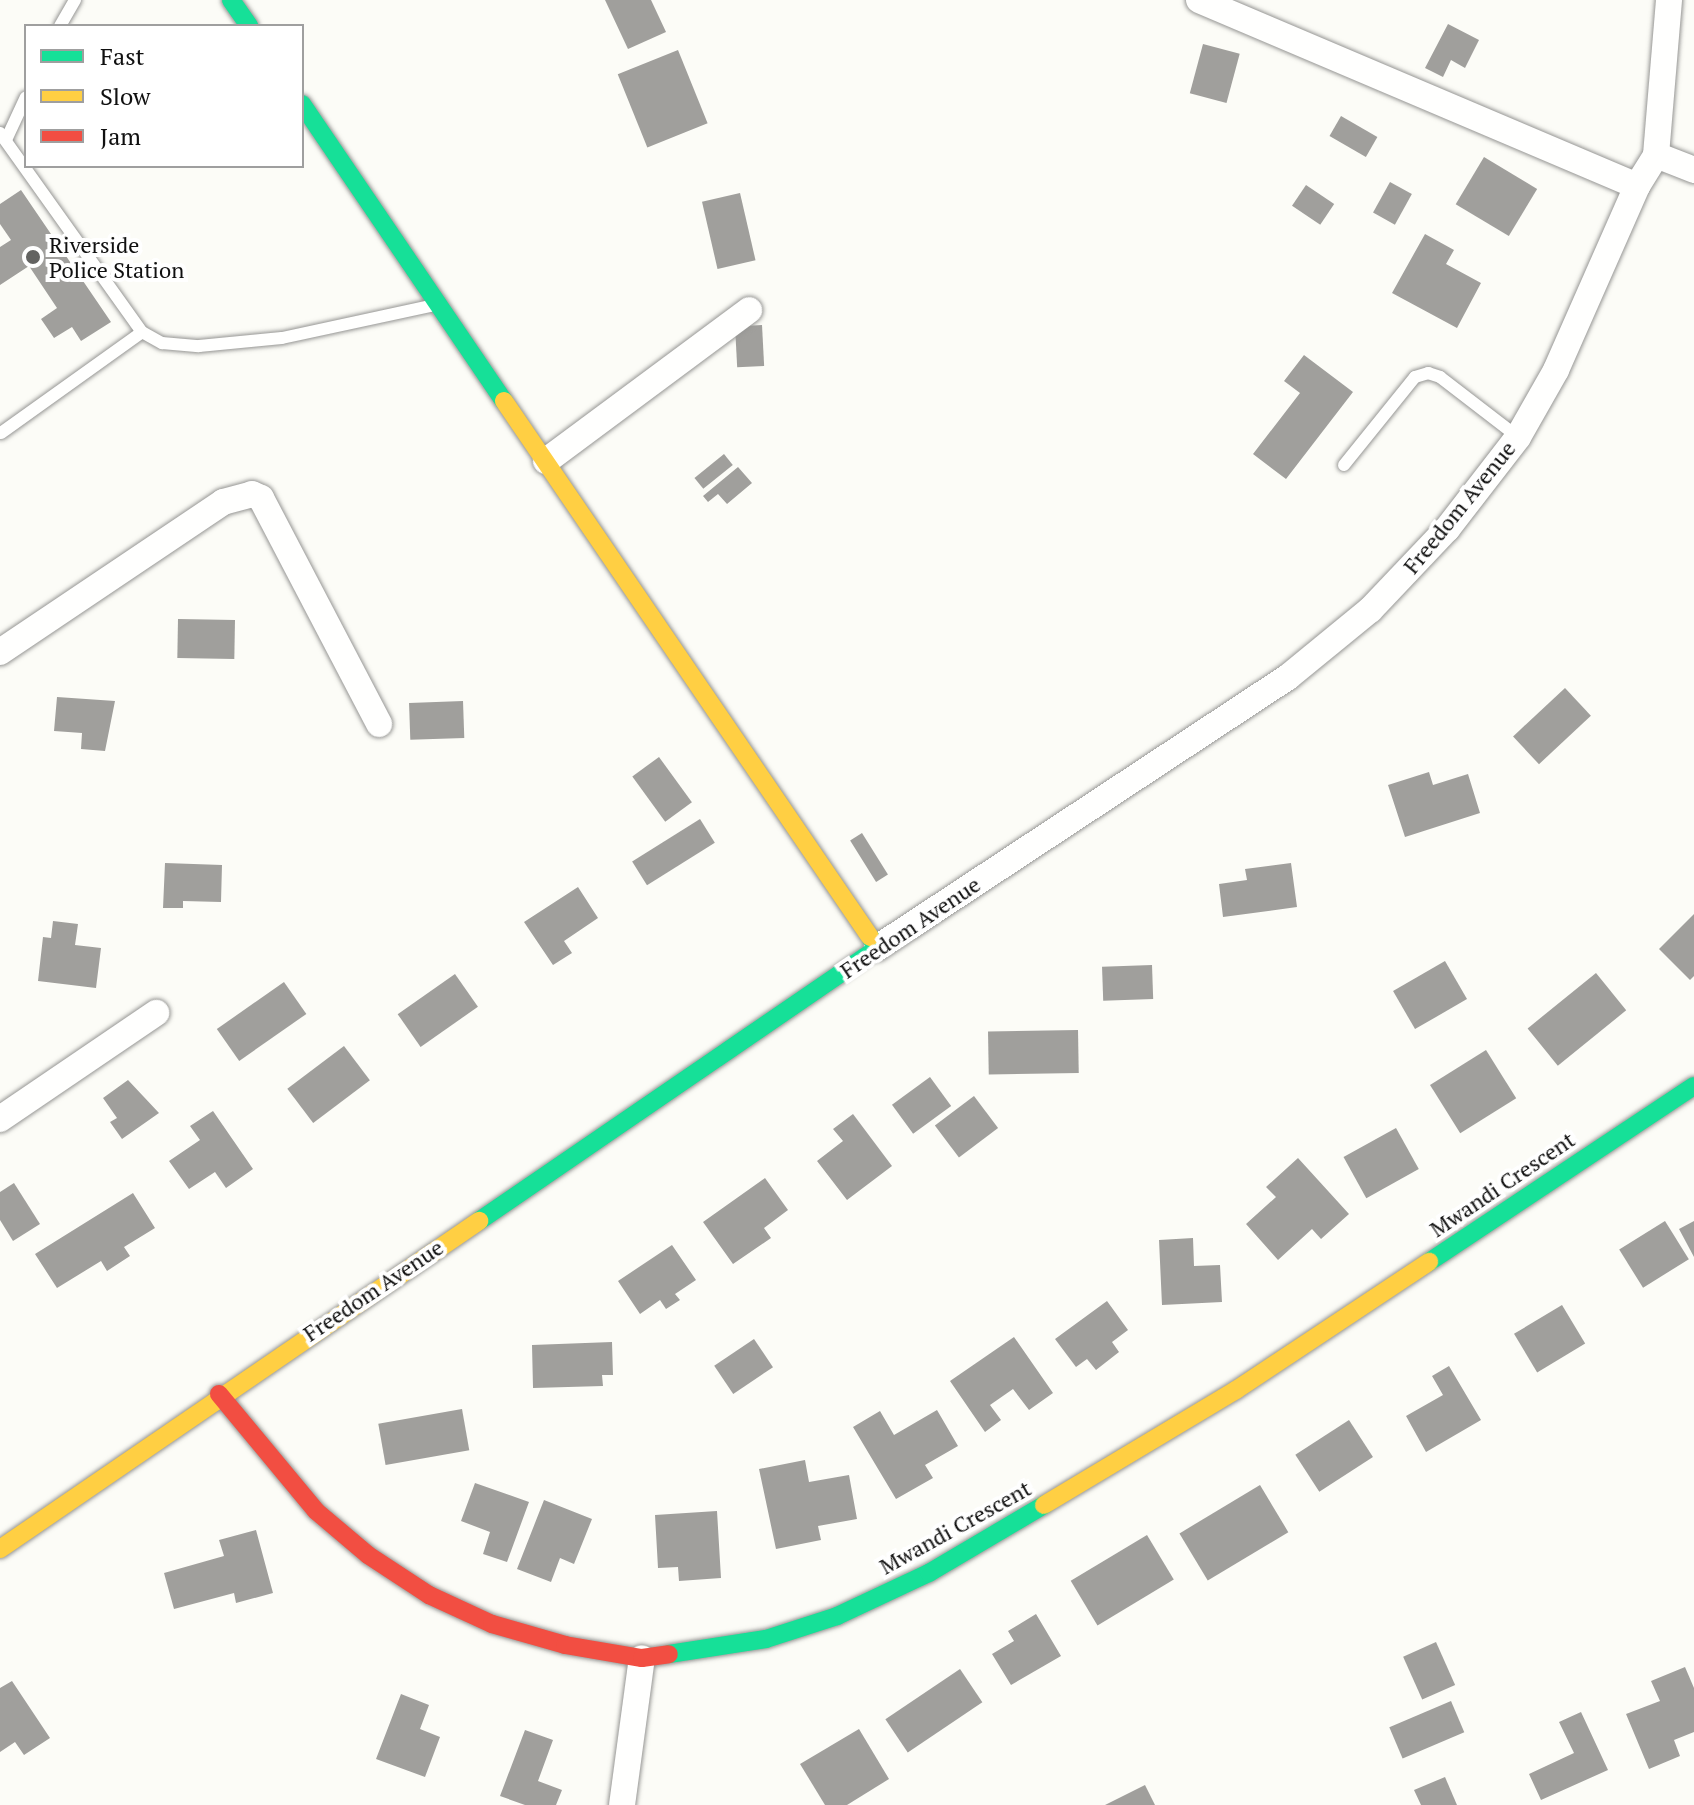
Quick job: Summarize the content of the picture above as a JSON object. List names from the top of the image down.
{
  "streets": {
    "main road": ["Freedom Avenue", "Mwandi Crescent"]
  },
  "crossings": [
    ["Freedom Avenue", "Mwandi Crescent"]
  ],
  "places": ["Riverside Police Station"],
  "legend": ["Fast", "Slow", "Jam"]
}
